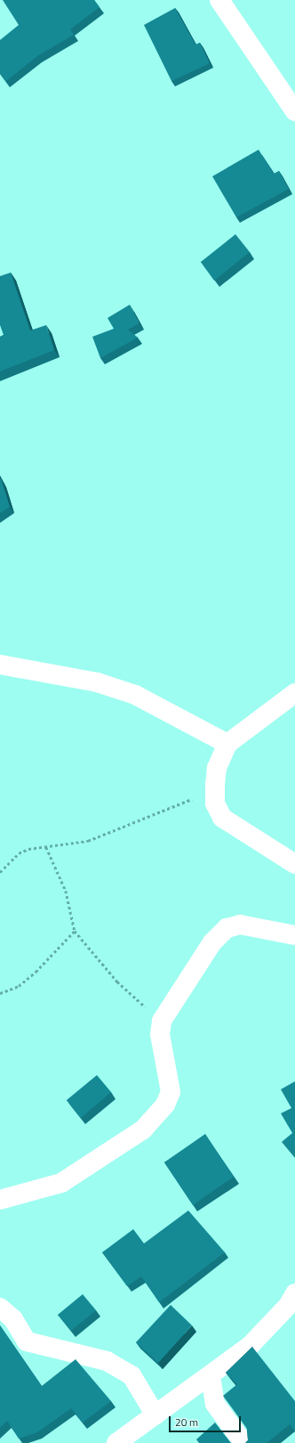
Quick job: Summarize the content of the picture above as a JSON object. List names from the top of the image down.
{
  "scale_bar": "20 m"
}
